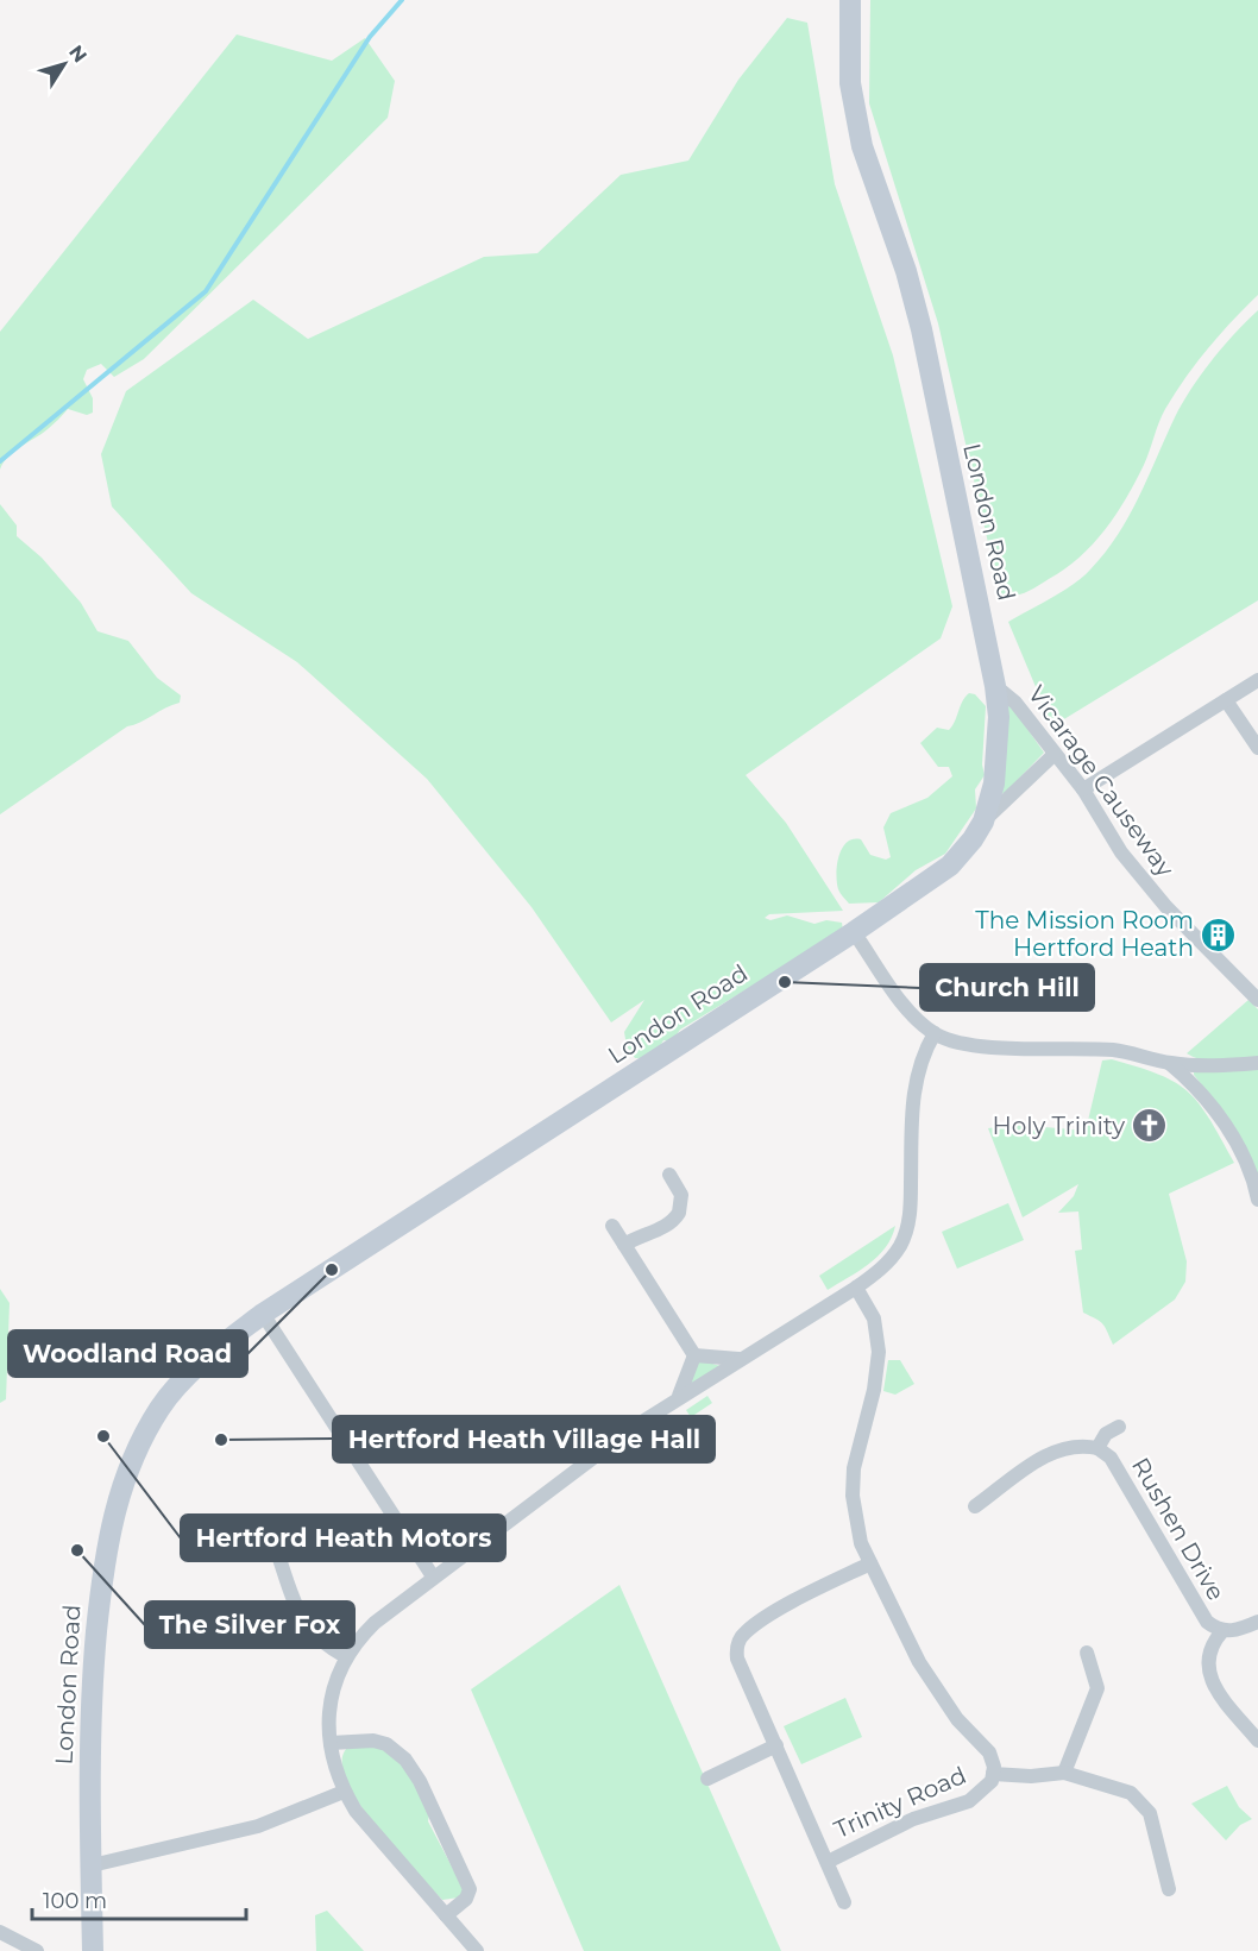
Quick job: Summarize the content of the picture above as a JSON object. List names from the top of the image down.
{
  "streets": {
    "main road": ["London Road"],
    "street": ["Vicarage Causeway", "Rushen Drive", "Trinity Road"]
  },
  "crossings": [
    ["London Road", "Vicarage Causeway"]
  ],
  "places": {
    "building": ["The Mission Room Hertford Heath"],
    "other": [
      "Church Hill",
      "Woodland Road",
      "Hertford Heath Motors",
      "Hertford Heath Village Hall",
      "The Silver Fox"
    ],
    "church": ["Holy Trinity"]
  },
  "scale_bar": "100 m",
  "north": "top right"
}
